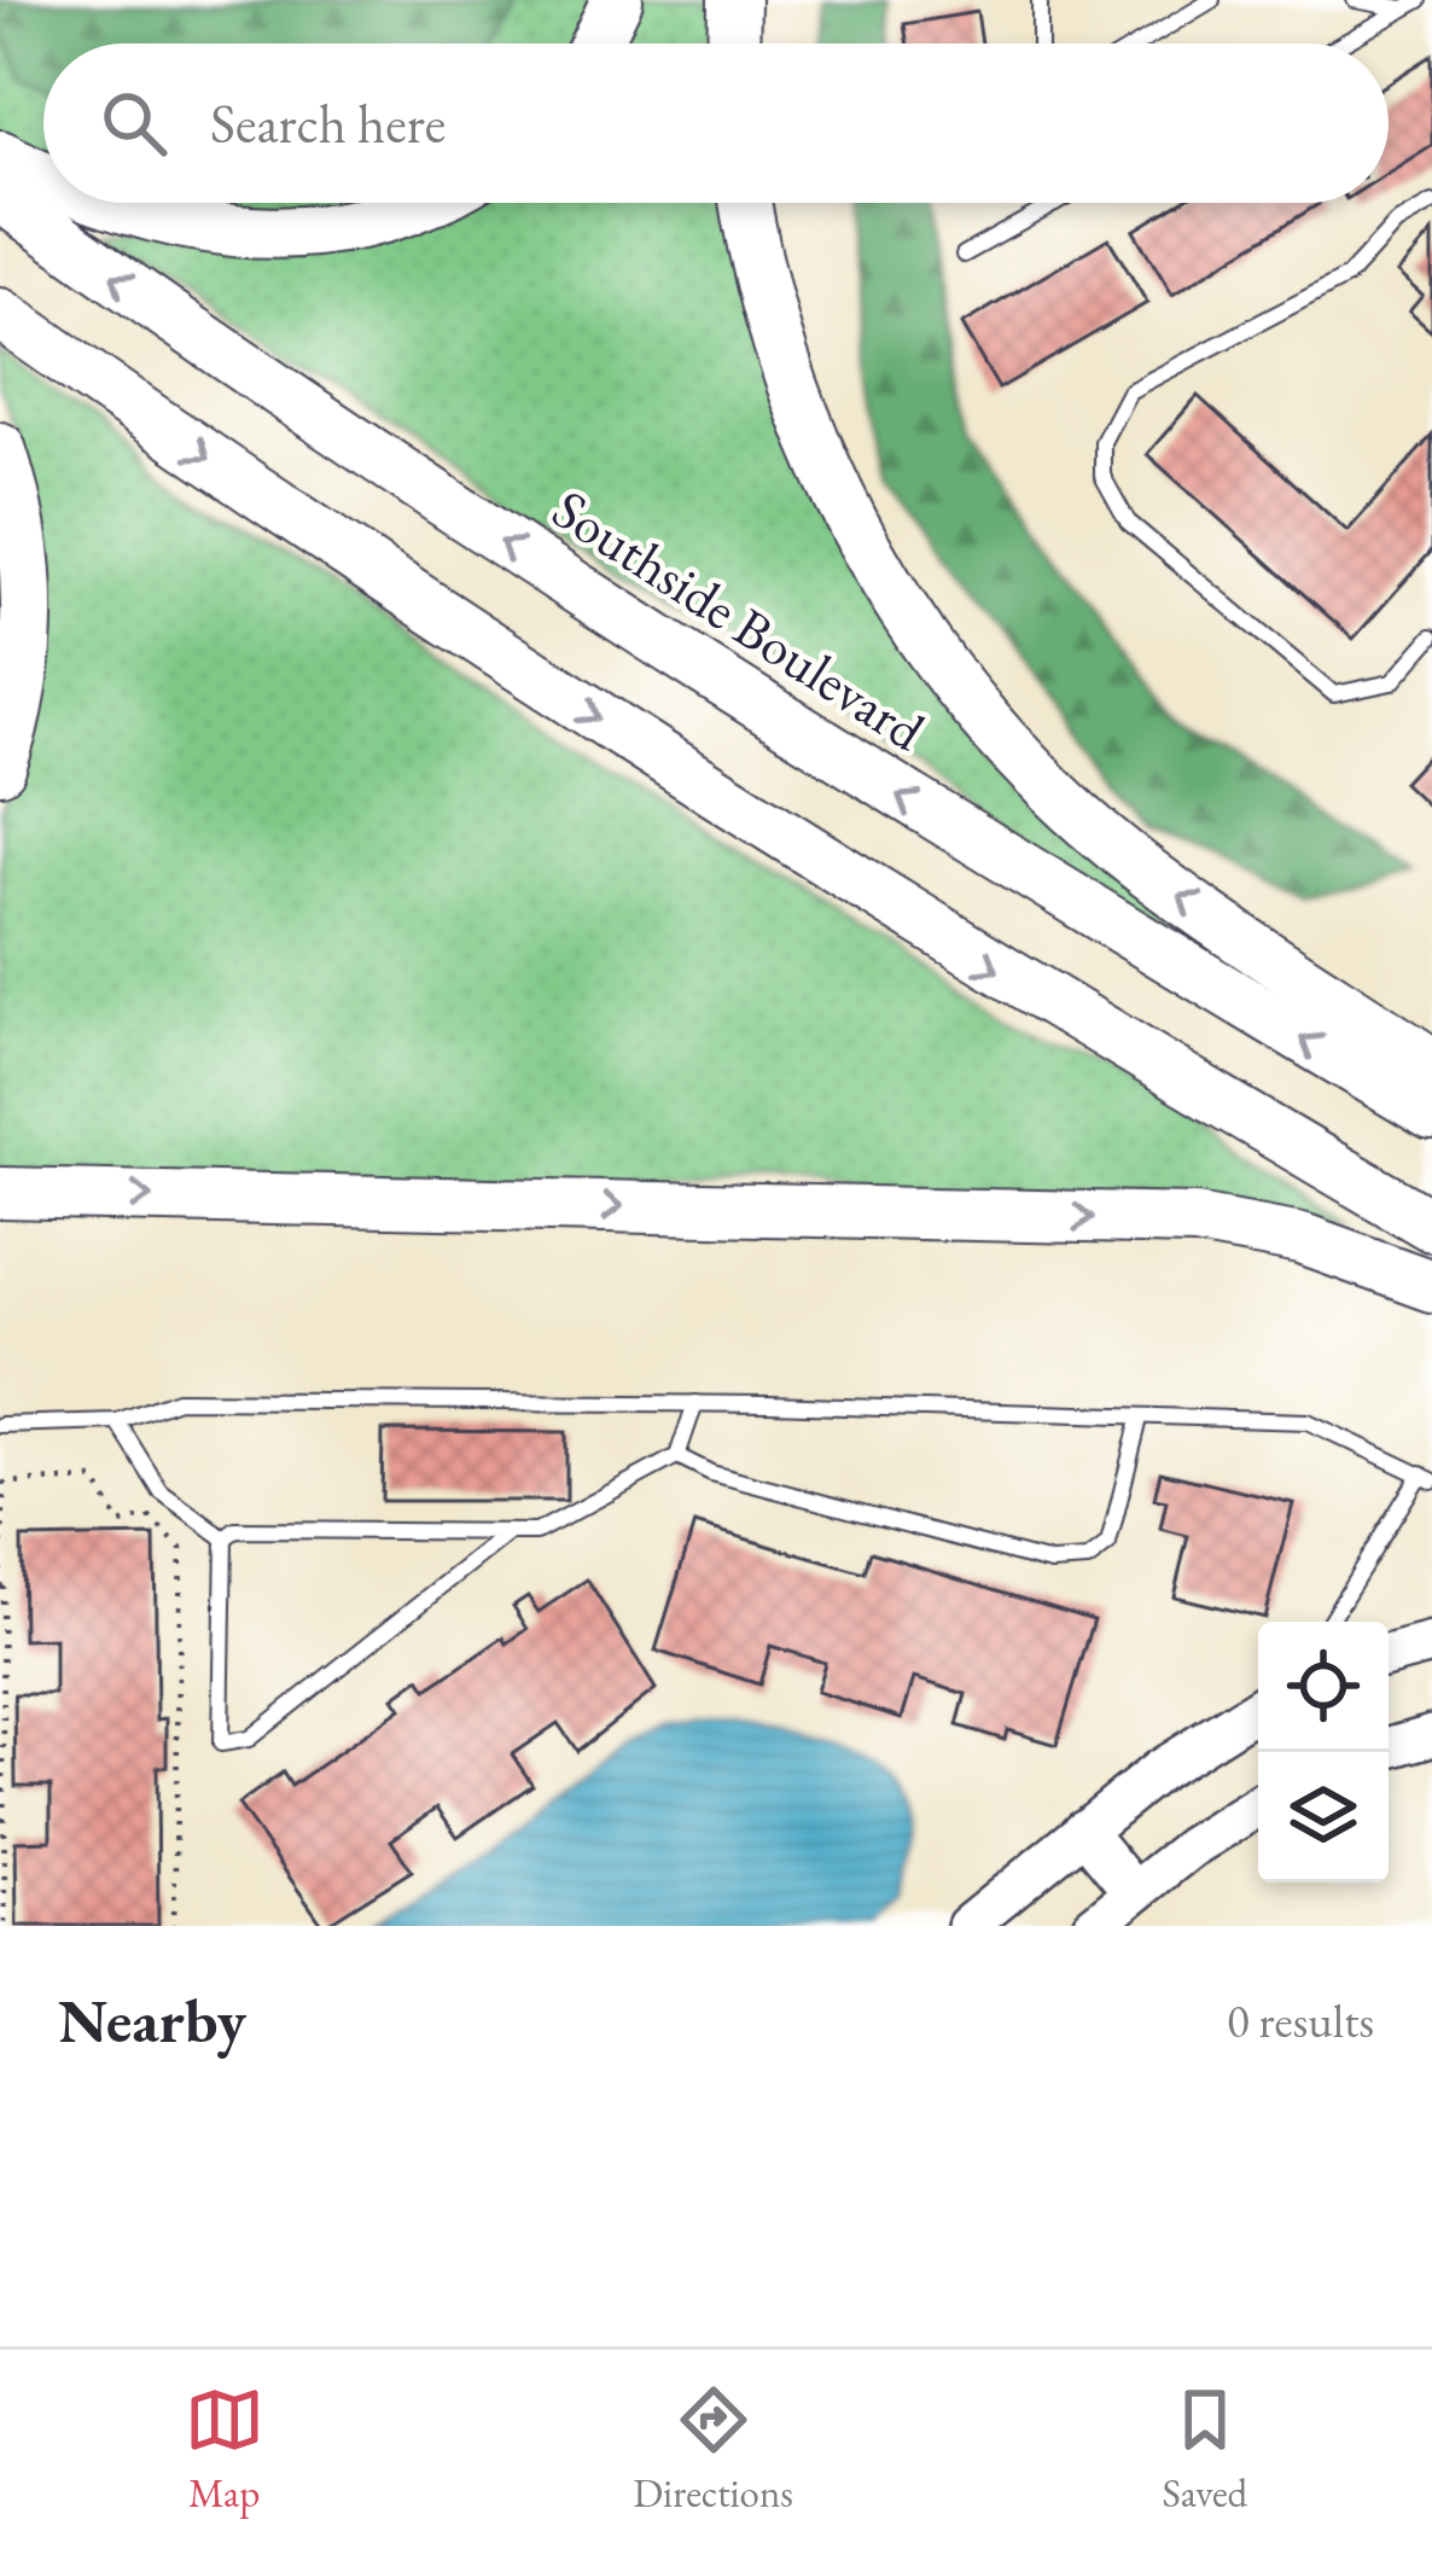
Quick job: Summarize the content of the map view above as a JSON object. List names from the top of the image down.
{
  "streets": {
    "highway": ["Southside Boulevard"]
  },
  "page": {
    "search": "Search here",
    "heading": ["Nearby", "0 results"],
    "nav": ["Map", "Directions", "Saved"]
  }
}
